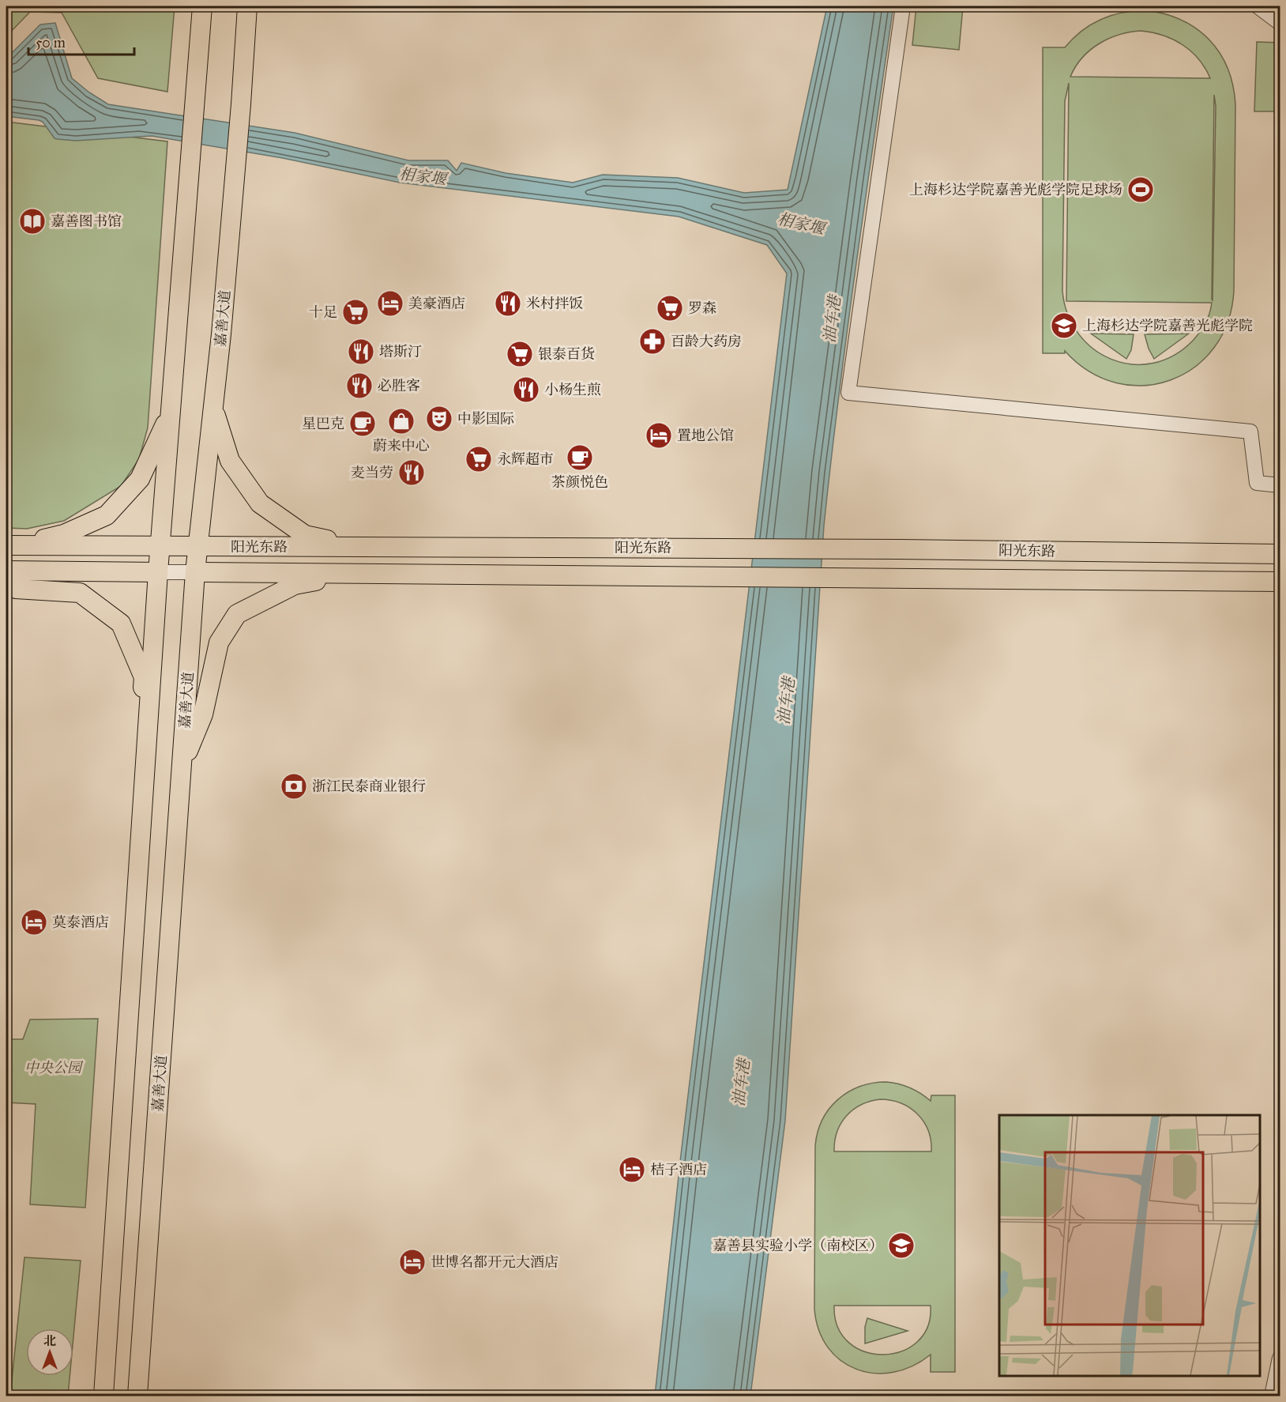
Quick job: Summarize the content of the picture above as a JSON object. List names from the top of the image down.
{
  "streets": {
    "main road": ["嘉善大道", "阳光东路"]
  },
  "crossings": [
    ["嘉善大道", "阳光东路"]
  ],
  "water": ["相家堰", "油车港"],
  "parks": ["中央公园"],
  "places": {
    "sports": ["上海杉达学院嘉善光彪学院足球场"],
    "library": ["嘉善图书馆"],
    "hotel": [
      "美豪酒店",
      "置地公馆",
      "莫泰酒店",
      "桔子酒店",
      "世博名都开元大酒店"
    ],
    "restaurant": [
      "米村拌饭",
      "塔斯汀",
      "必胜客",
      "小杨生煎",
      "麦当劳"
    ],
    "supermarket": [
      "罗森",
      "十足",
      "银泰百货",
      "永辉超市"
    ],
    "school or university": ["上海杉达学院嘉善光彪学院", "嘉善县实验小学（南校区）"],
    "pharmacy": ["百龄大药房"],
    "theatre": ["中影国际"],
    "shop": ["蔚来中心"],
    "cafe": ["星巴克", "茶颜悦色"],
    "bank": ["浙江民泰商业银行"]
  },
  "scale_bar": "50 m",
  "north": "top"
}
